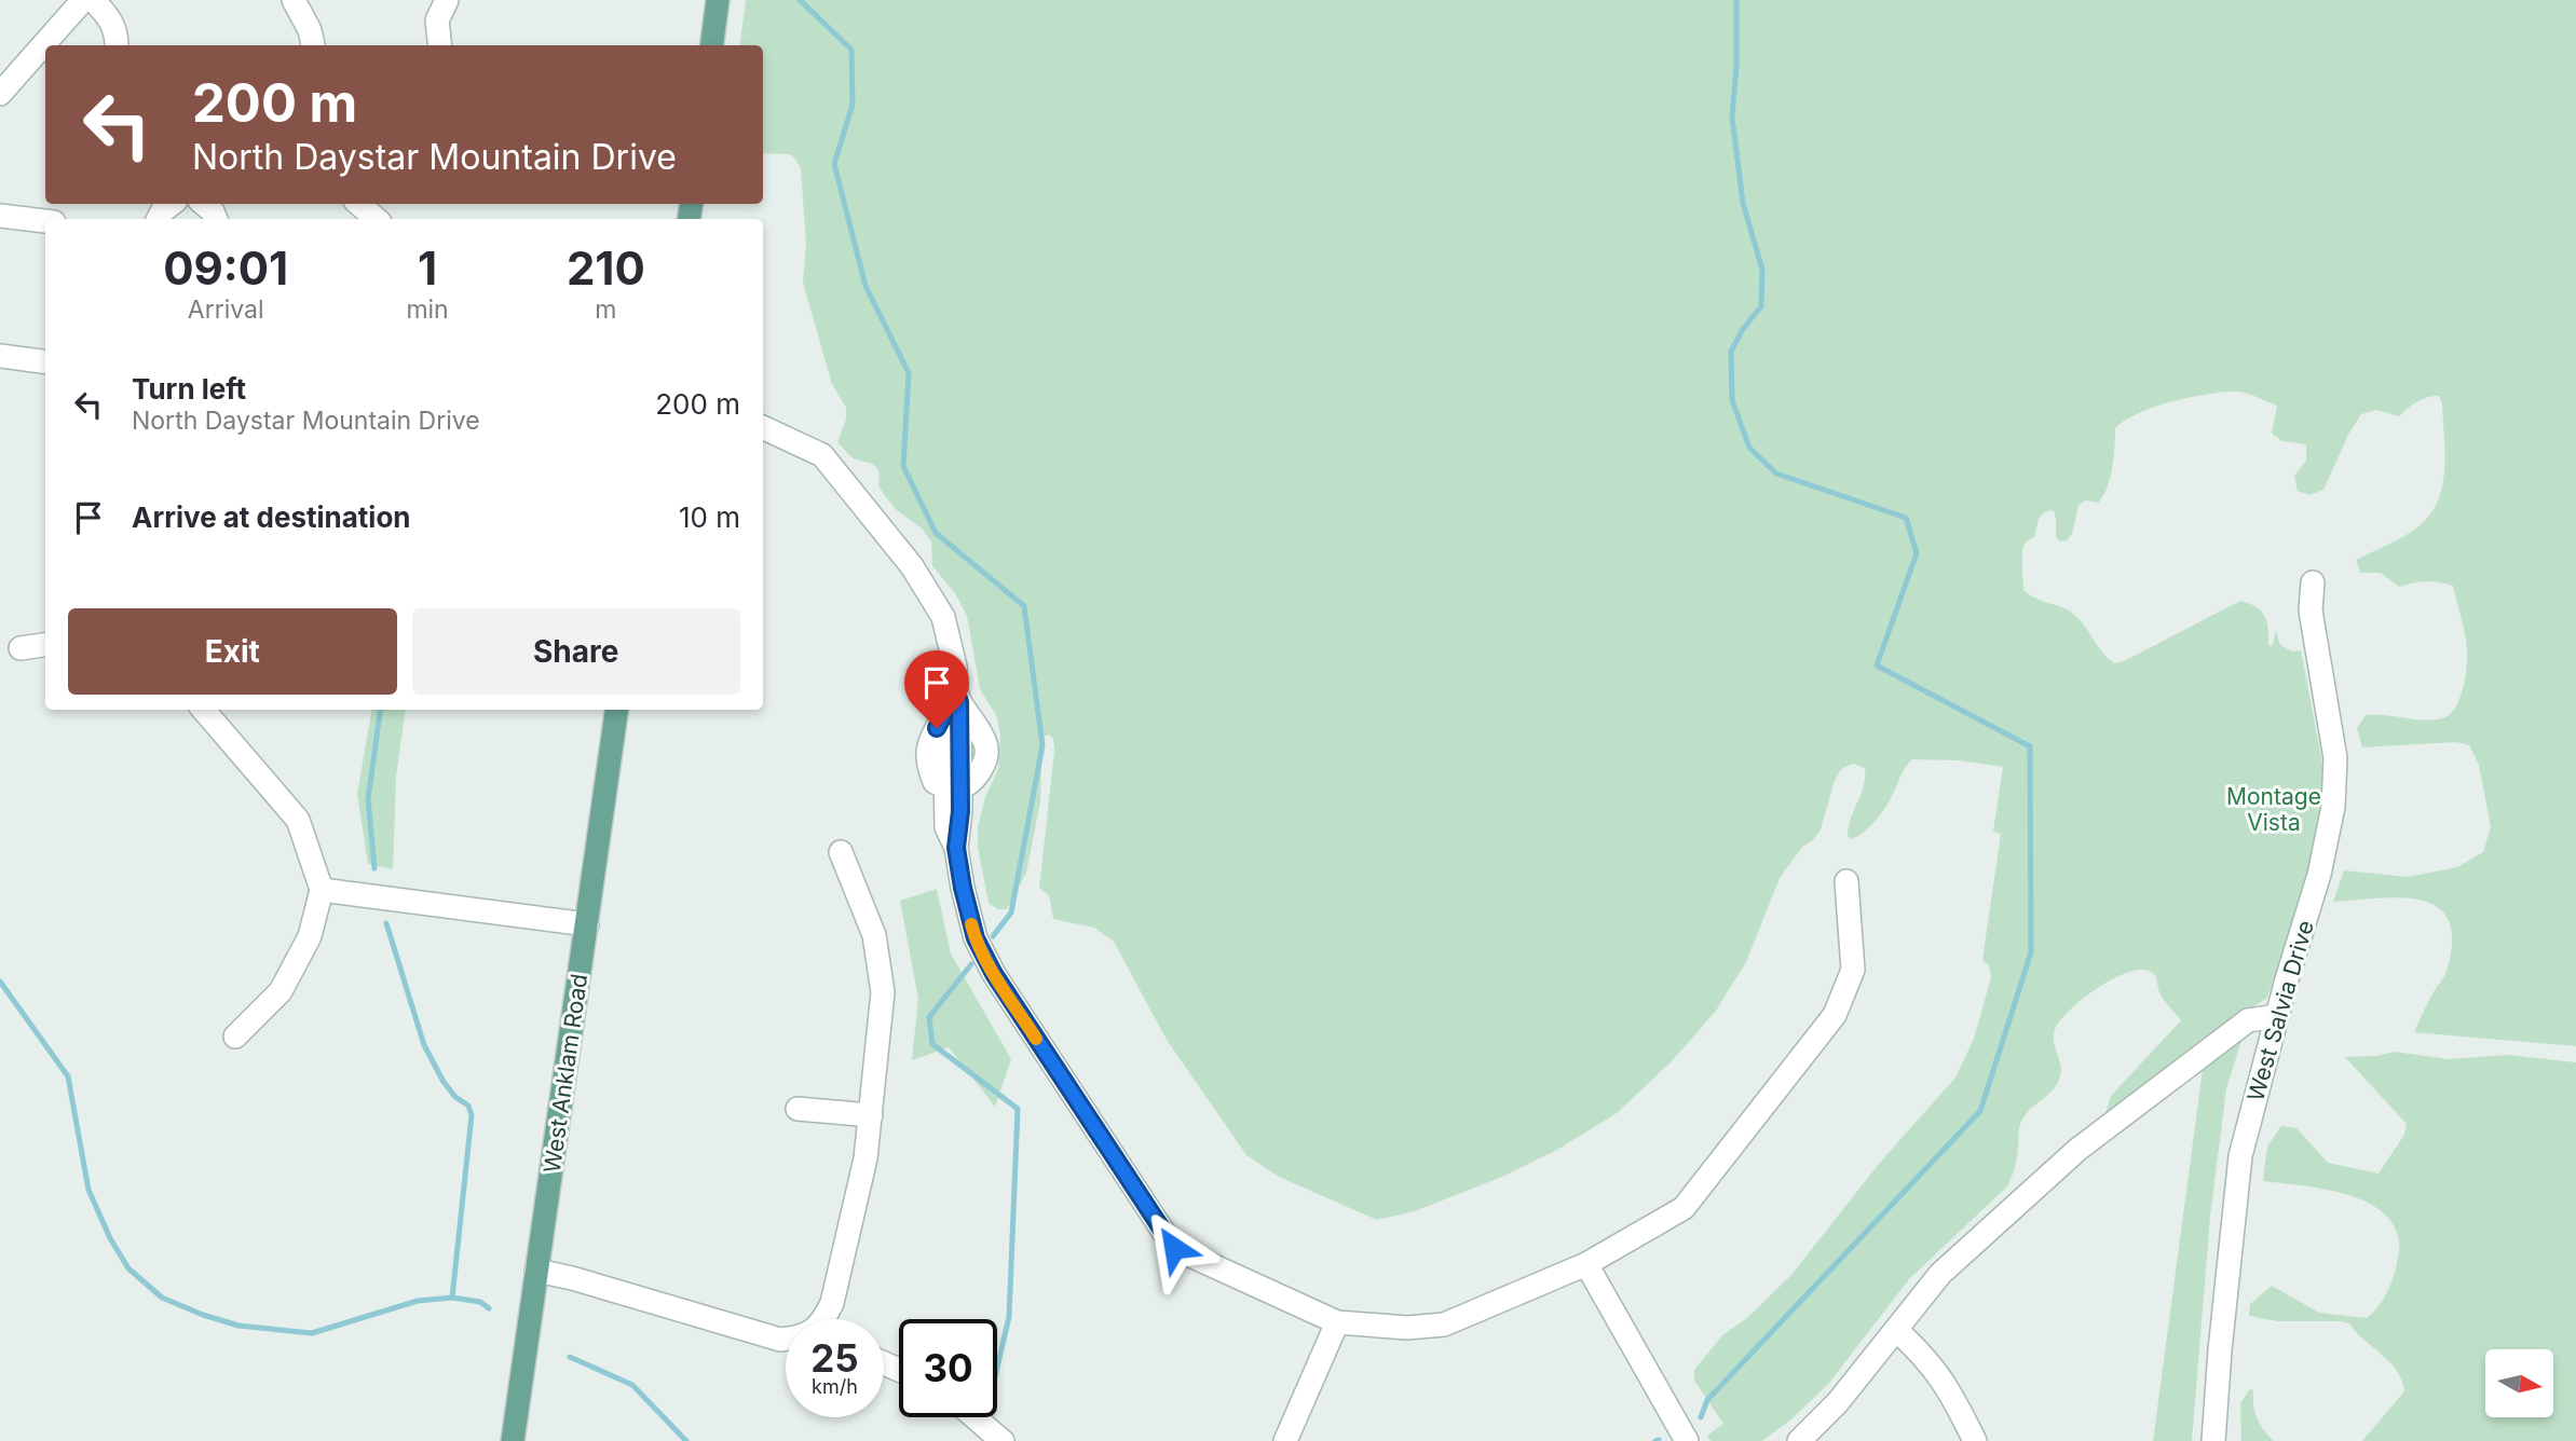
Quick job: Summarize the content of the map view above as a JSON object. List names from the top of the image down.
{
  "streets": {
    "main road": ["West Anklam Road"],
    "street": ["West Salvia Drive"]
  },
  "parks": ["Montage Vista"],
  "north": "right",
  "page": {
    "turn": ["200 m", "North Daystar Mountain Drive"],
    "eta": [
      "09:01",
      "Arrival",
      "1",
      "min",
      "210",
      "m"
    ],
    "list": [
      {
        "name": "Turn left",
        "note": "North Daystar Mountain Drive",
        "value": "200 m"
      },
      {
        "name": "Arrive at destination",
        "value": "10 m"
      }
    ],
    "buttons": ["Exit", "Share"],
    "speed": "25 km/h",
    "limit": "30"
  }
}
